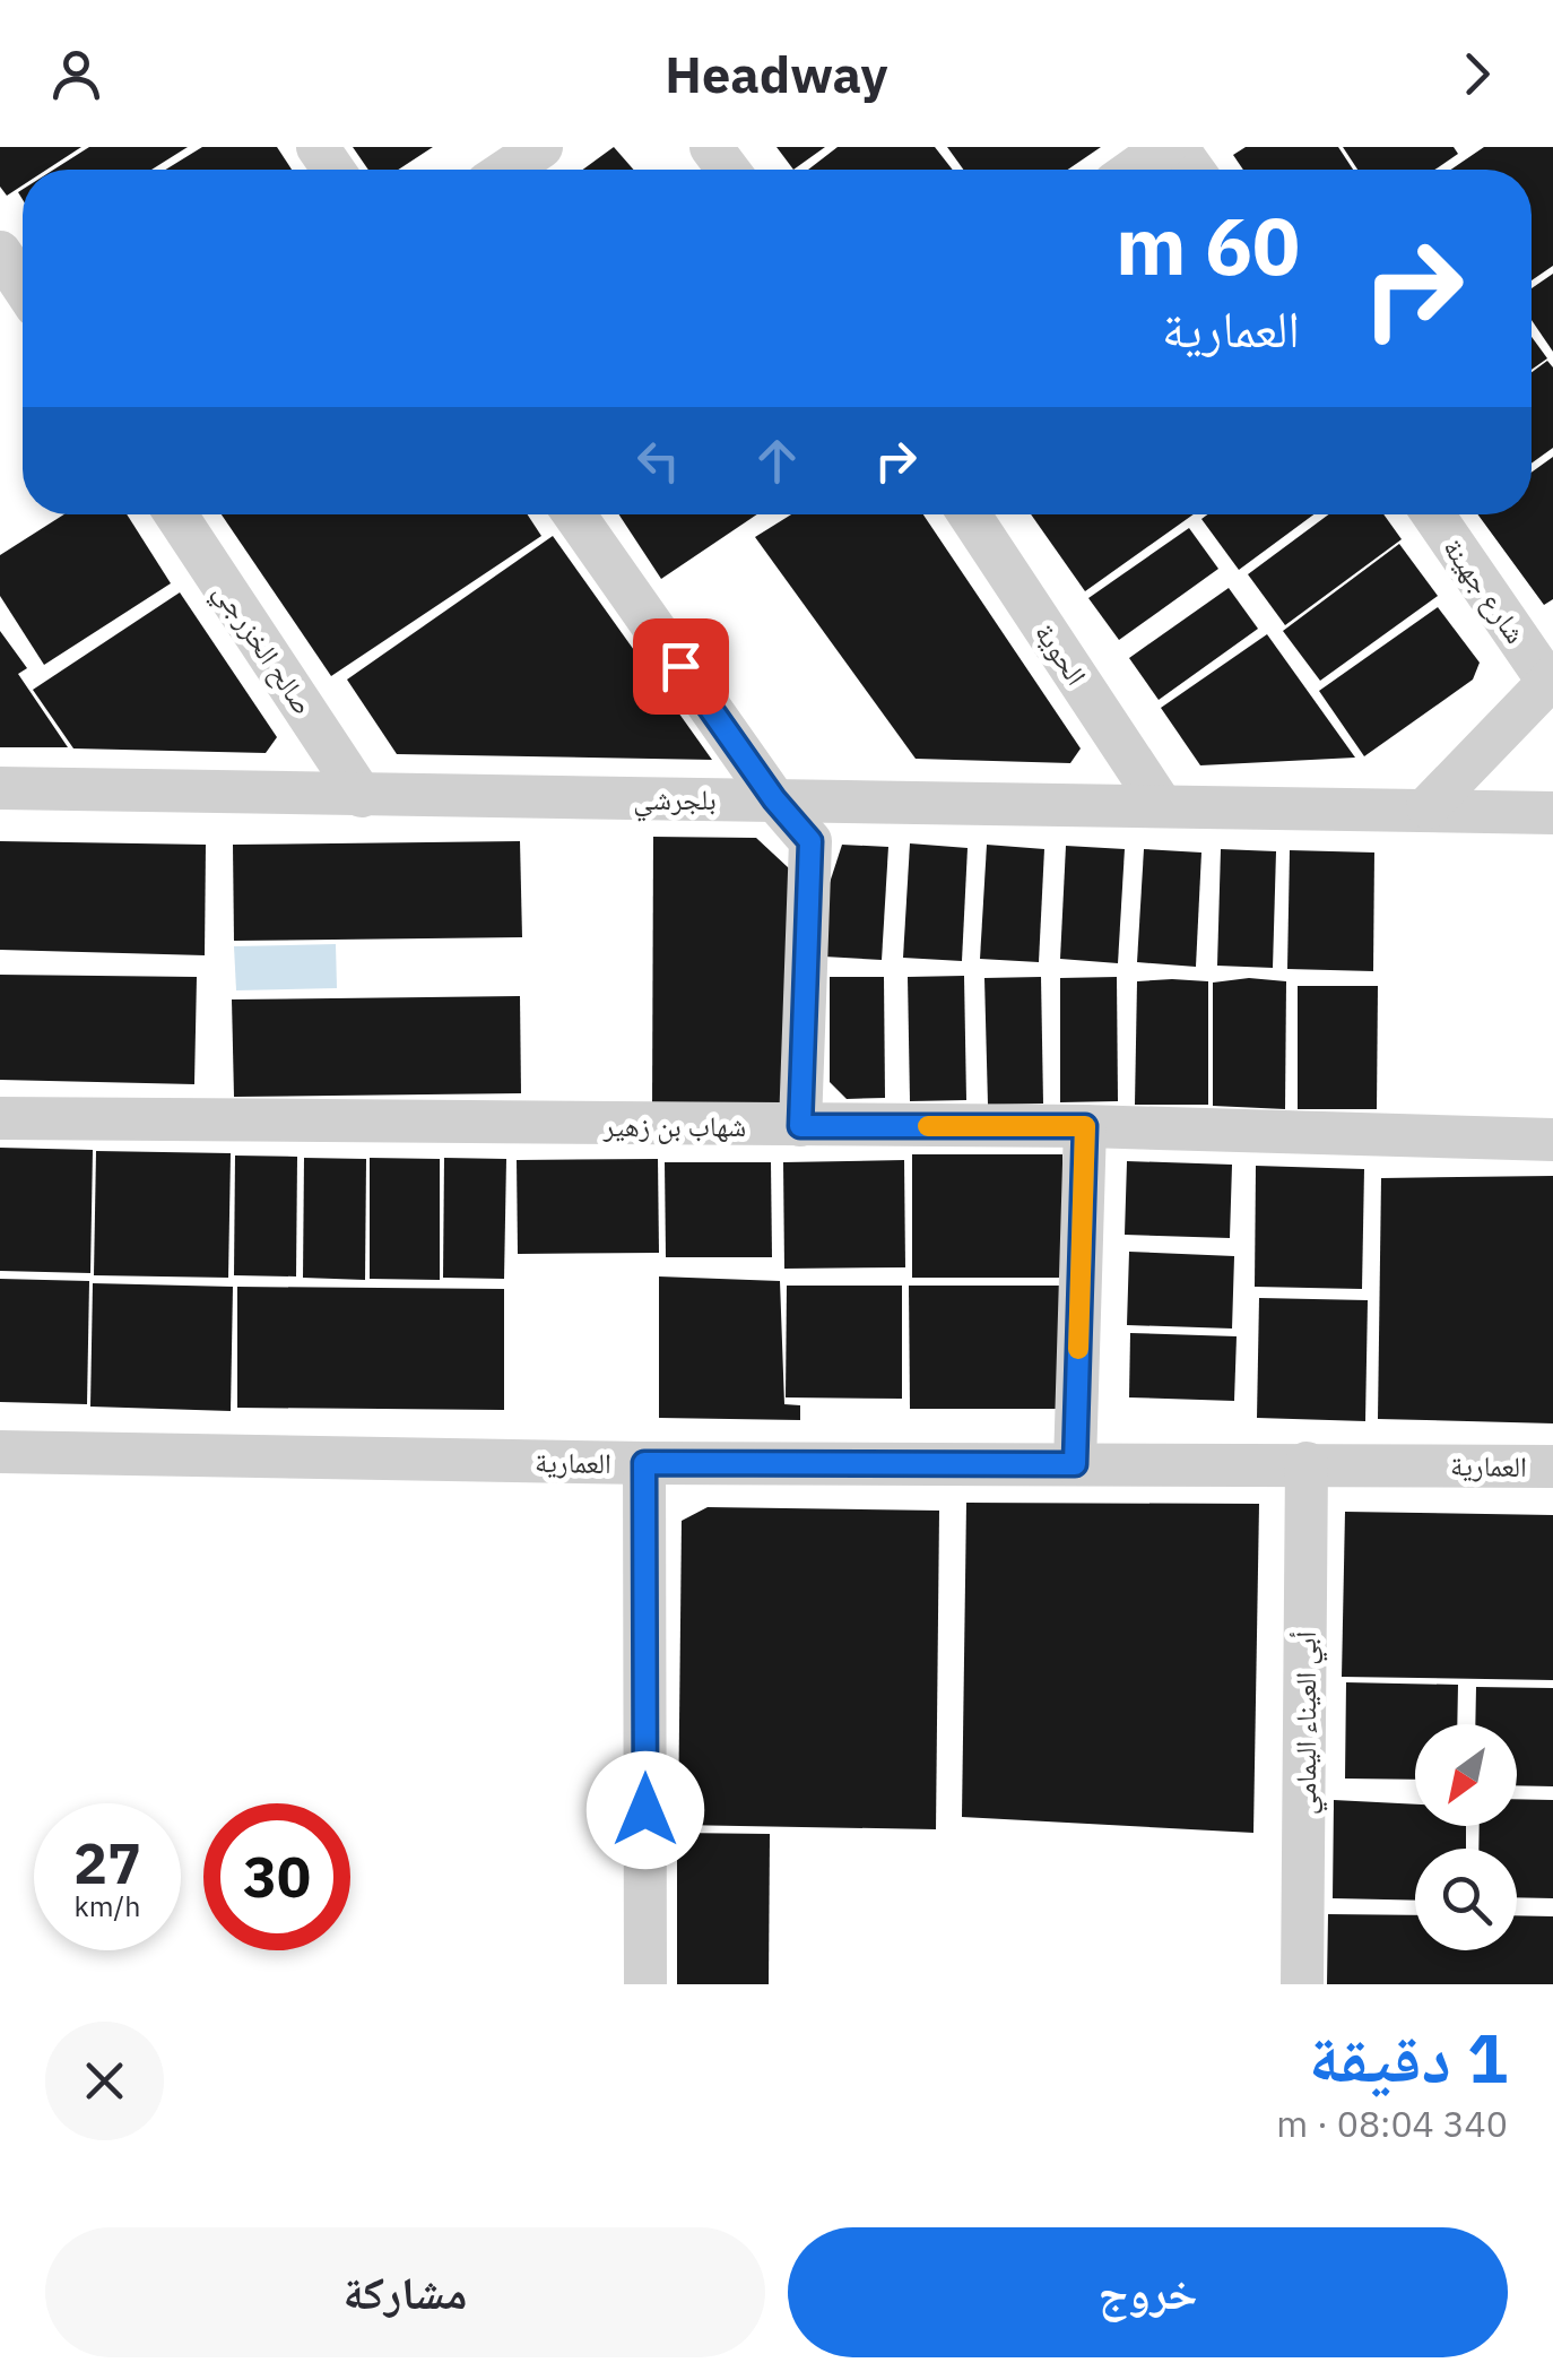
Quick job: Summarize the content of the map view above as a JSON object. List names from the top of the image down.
{
  "streets": {
    "street": [
      "شارع جهينة",
      "صالح الخزرجي",
      "الحوية",
      "بلجرشي",
      "شهاب بن زهير",
      "العمارية",
      "أبي العيناء اليمامي"
    ]
  },
  "crossings": [
    ["صالح الخزرجي", "بلجرشي"],
    ["الحوية", "بلجرشي"],
    ["العمارية", "أبي العيناء اليمامي"]
  ],
  "north": "bottom left",
  "page": {
    "header": "Headway",
    "turn": ["60 m", "العمارية"],
    "speed": "27 km/h",
    "limit": "30",
    "heading": ["1 دقيقة", "340 m · 08:04"],
    "buttons": ["خروج", "مشاركة"]
  }
}
